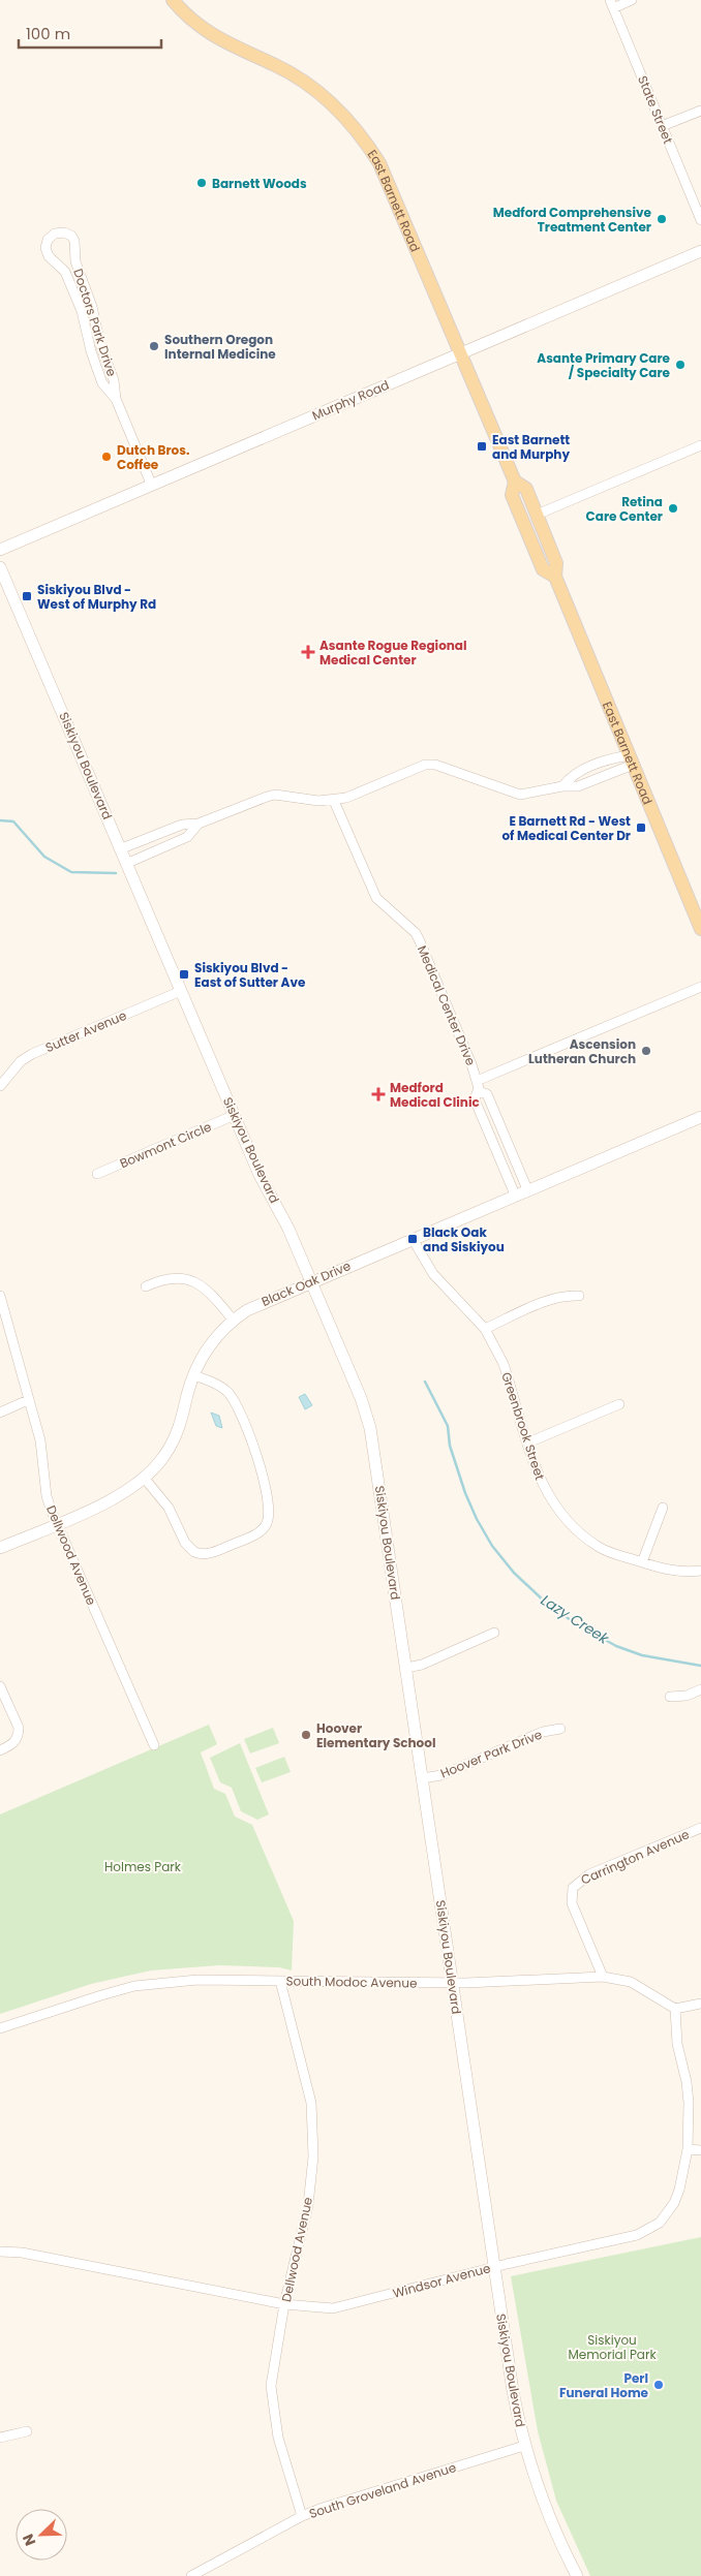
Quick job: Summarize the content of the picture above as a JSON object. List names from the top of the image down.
{
  "streets": {
    "main road": ["East Barnett Road"],
    "street": [
      "State Street",
      "Doctors Park Drive",
      "Murphy Road",
      "Siskiyou Boulevard",
      "Medical Center Drive",
      "Sutter Avenue",
      "Bowmont Circle",
      "Black Oak Drive",
      "Greenbrook Street",
      "Dellwood Avenue",
      "Hoover Park Drive",
      "Carrington Avenue",
      "South Modoc Avenue",
      "Windsor Avenue",
      "South Groveland Avenue"
    ]
  },
  "crossings": [
    ["East Barnett Road", "Murphy Road"],
    ["Doctors Park Drive", "Murphy Road"],
    ["Siskiyou Boulevard", "Sutter Avenue"],
    ["Siskiyou Boulevard", "Bowmont Circle"],
    ["Siskiyou Boulevard", "Black Oak Drive"],
    ["Siskiyou Boulevard", "Hoover Park Drive"],
    ["Siskiyou Boulevard", "South Modoc Avenue"],
    ["Siskiyou Boulevard", "Windsor Avenue"],
    ["Siskiyou Boulevard", "South Groveland Avenue"],
    ["Medical Center Drive", "Black Oak Drive"],
    ["Black Oak Drive", "Greenbrook Street"],
    ["Black Oak Drive", "Dellwood Avenue"],
    ["Dellwood Avenue", "South Modoc Avenue"],
    ["Dellwood Avenue", "Windsor Avenue"],
    ["Dellwood Avenue", "South Groveland Avenue"],
    ["Carrington Avenue", "South Modoc Avenue"],
    ["South Modoc Avenue", "Windsor Avenue"]
  ],
  "water": ["Lazy Creek"],
  "parks": ["Holmes Park", "Siskiyou Memorial Park"],
  "places": {
    "other": [
      "Barnett Woods",
      "Medford Comprehensive Treatment Center",
      "Southern Oregon Internal Medicine",
      "Asante Primary Care / Specialty Care",
      "Dutch Bros. Coffee",
      "Retina Care Center",
      "Ascension Lutheran Church",
      "Hoover Elementary School",
      "Perl Funeral Home"
    ],
    "transit": [
      "East Barnett and Murphy",
      "Siskiyou Blvd - West of Murphy Rd",
      "E Barnett Rd - West of Medical Center Dr",
      "Siskiyou Blvd - East of Sutter Ave",
      "Black Oak and Siskiyou"
    ],
    "health": ["Asante Rogue Regional Medical Center", "Medford Medical Clinic"]
  },
  "scale_bar": "100 m",
  "north": "bottom left"
}
